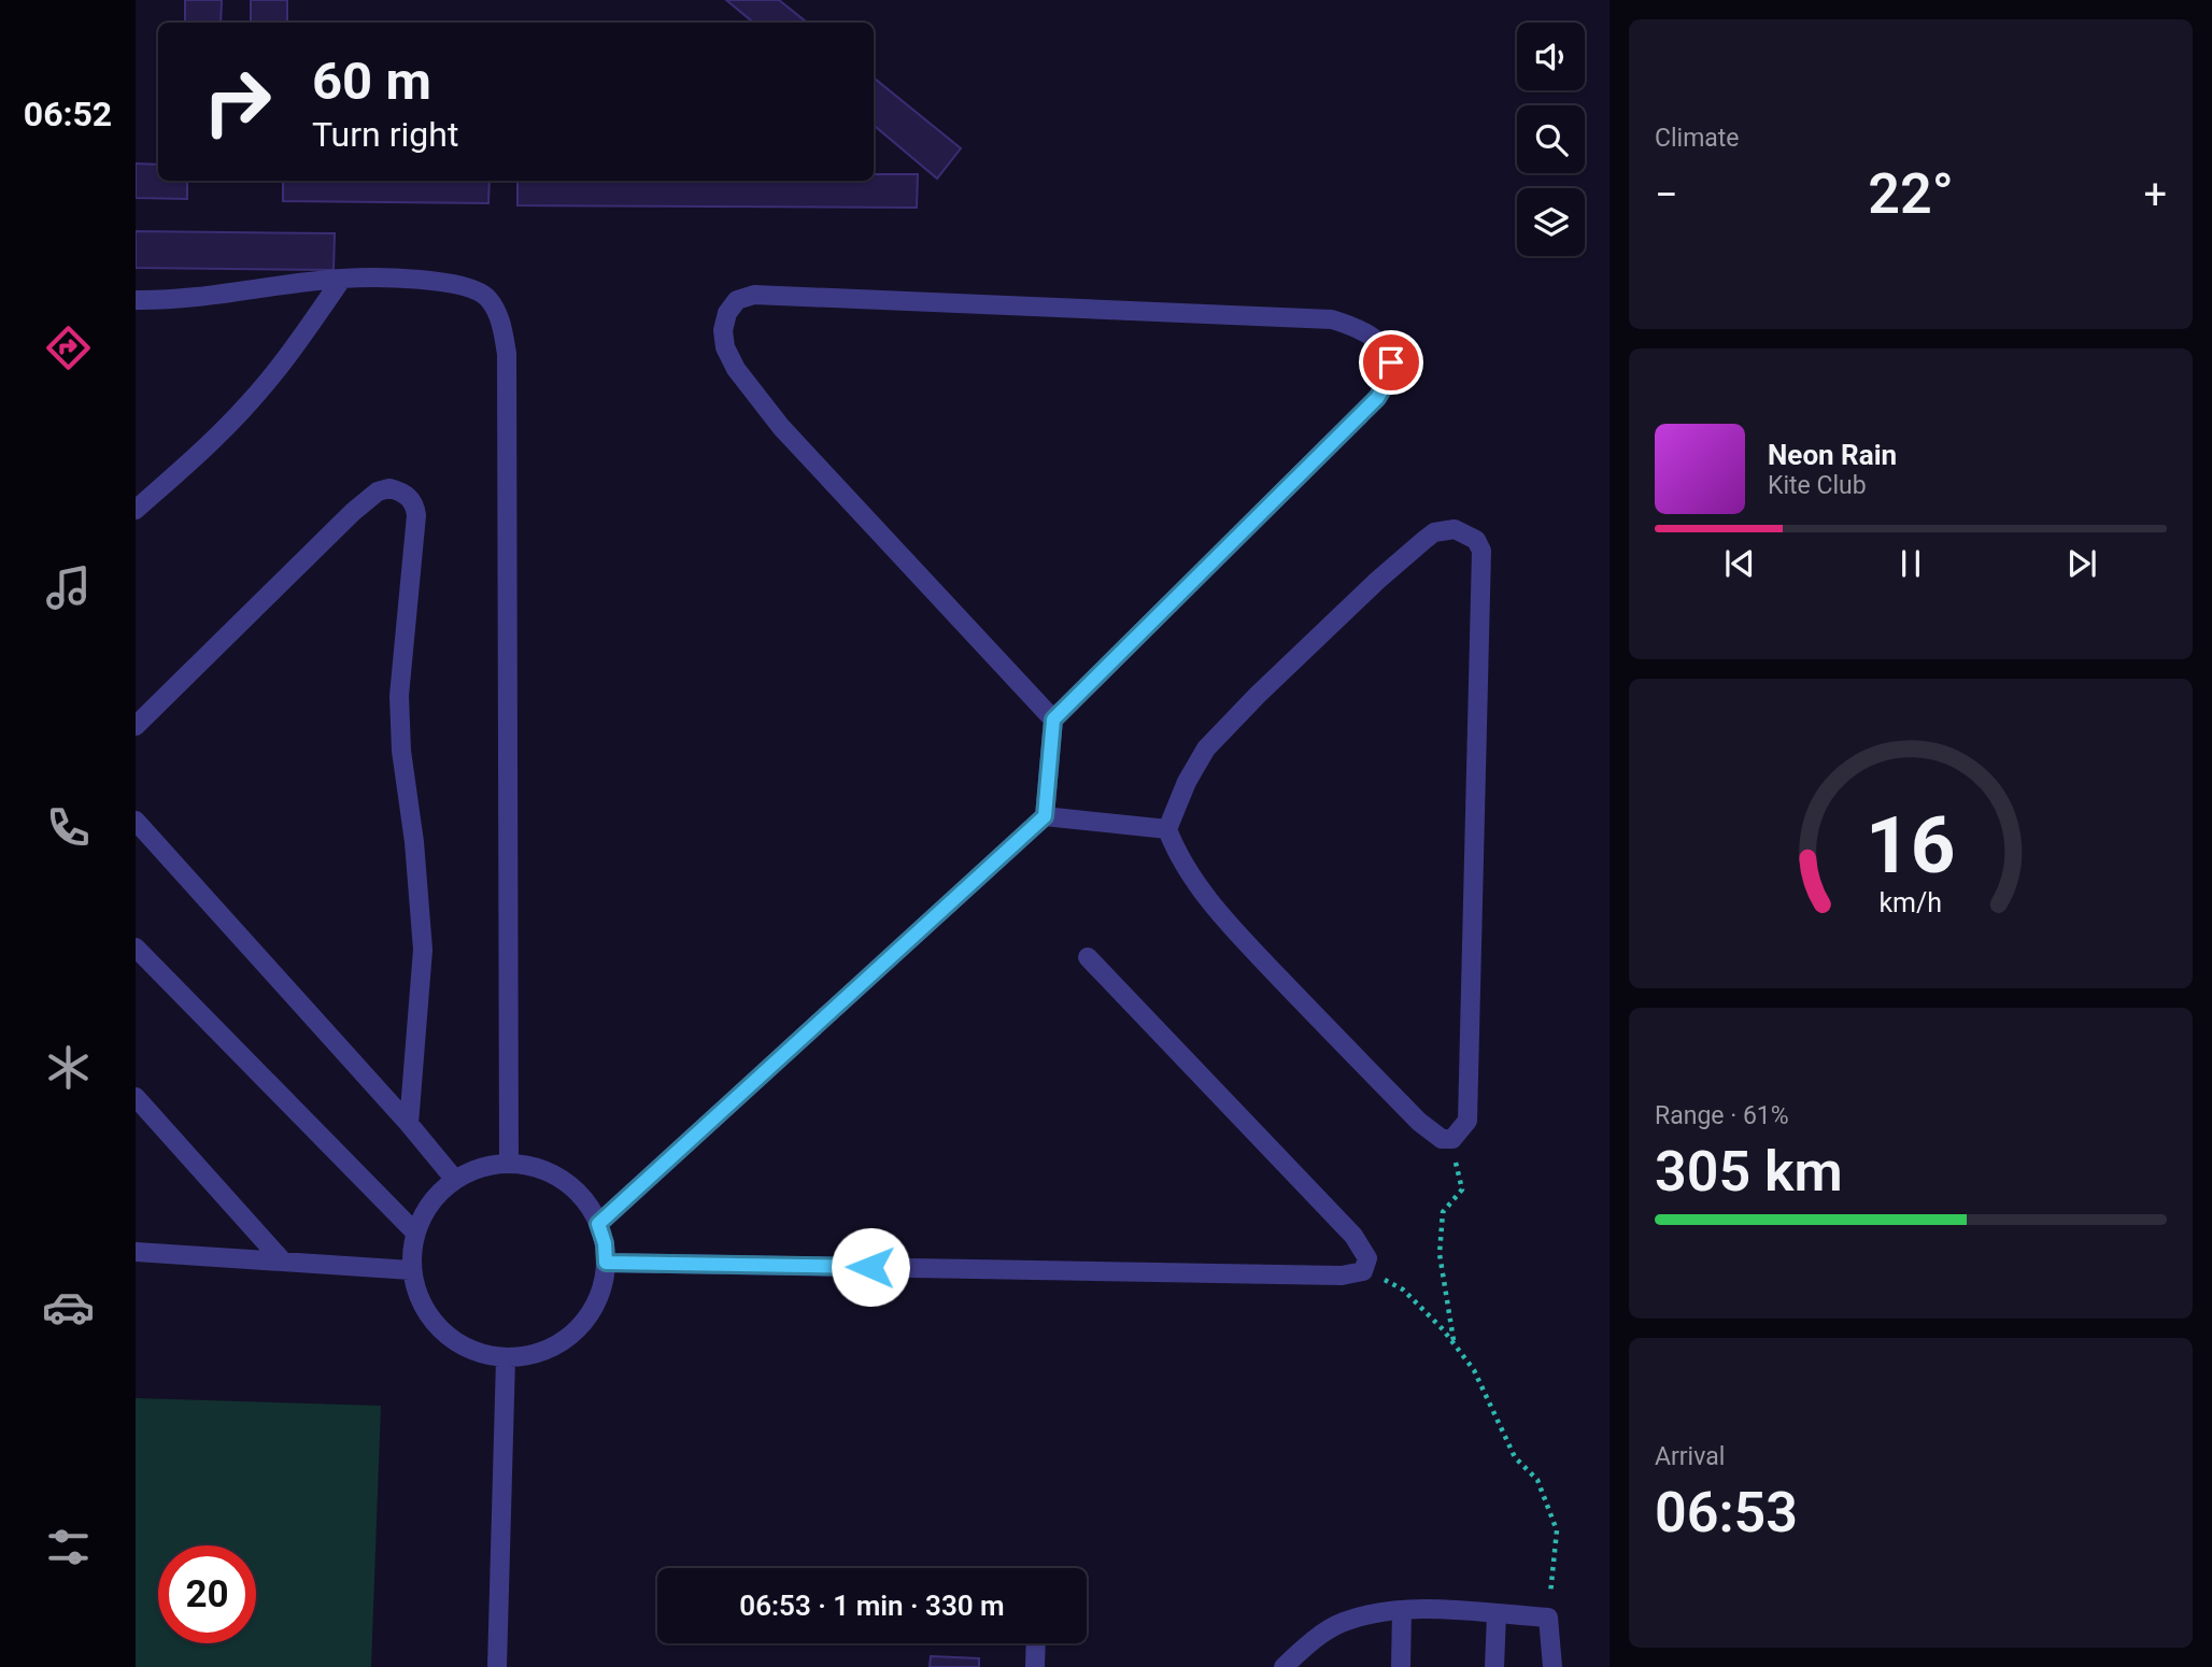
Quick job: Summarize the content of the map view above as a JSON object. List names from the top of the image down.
{
  "page": {
    "tabs": "06:52",
    "tile": [
      "Climate",
      ["Range · 61%", "305 km"],
      ["Arrival", "06:53"]
    ],
    "turn": ["60 m", "Turn right"],
    "heat": ["−", "22°", "+"],
    "song": ["Neon Rain", "Kite Club"],
    "limit": "20",
    "trip": "06:53 · 1 min · 330 m",
    "gauge": ["16", "km/h"]
  }
}
